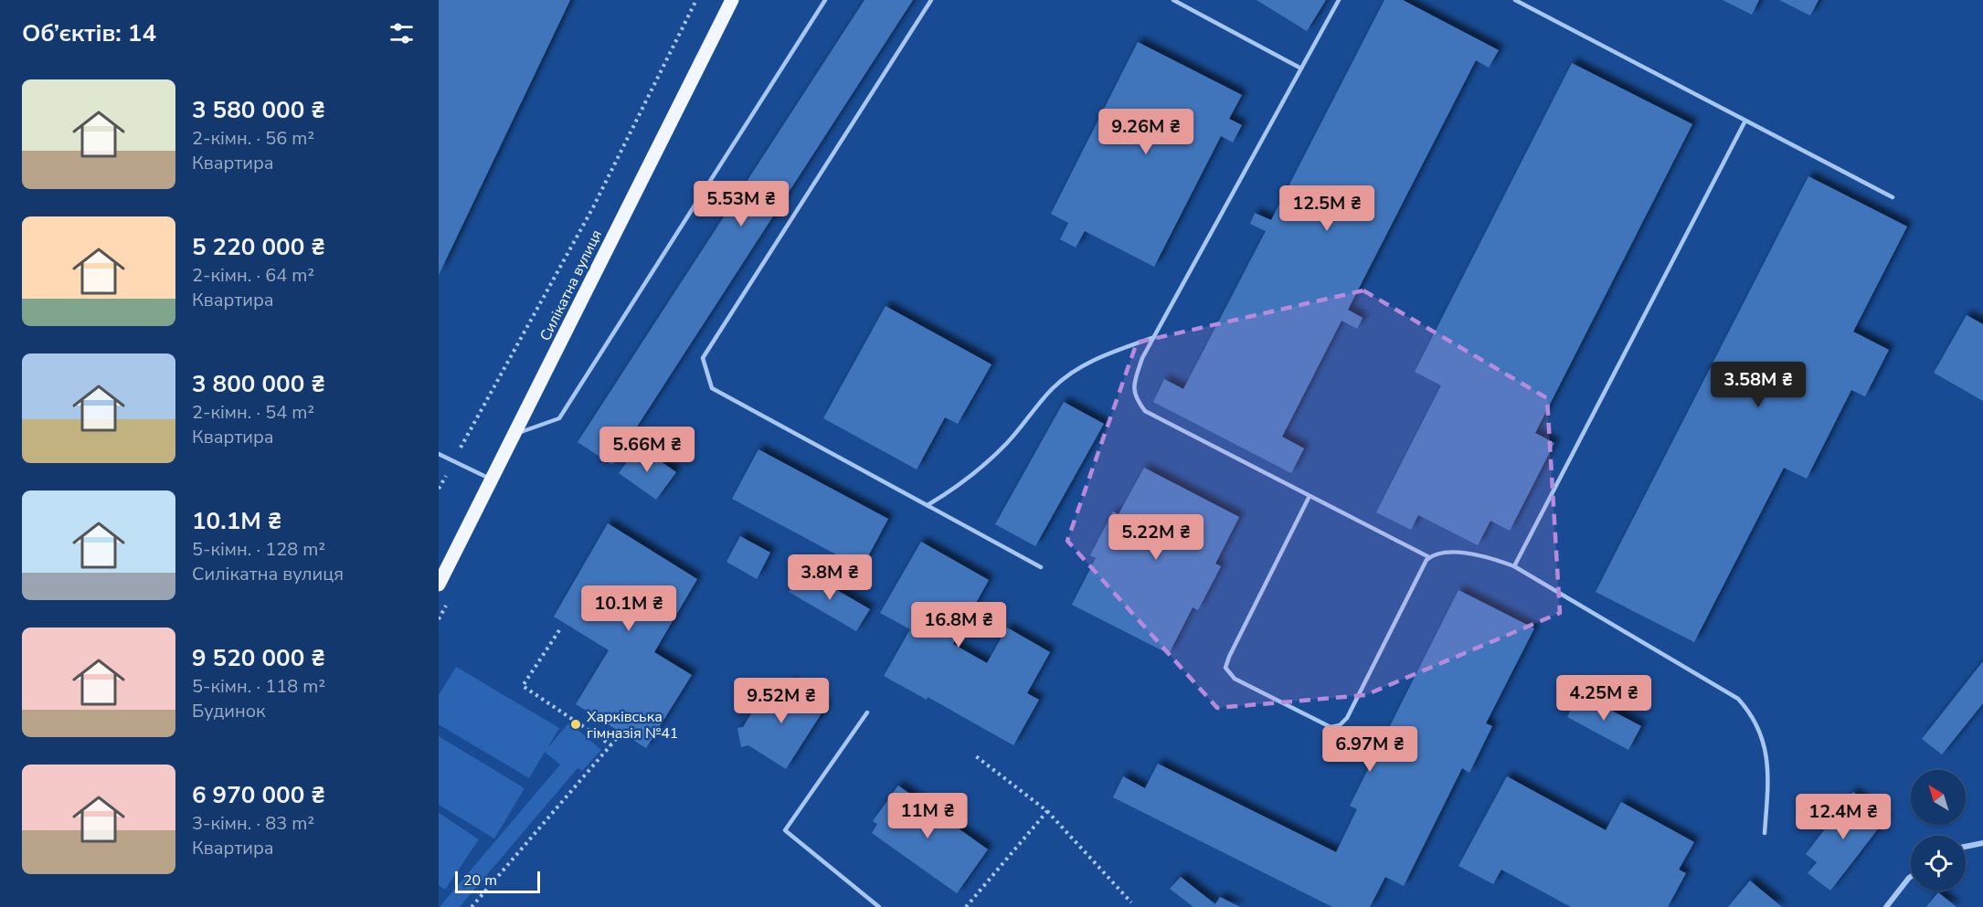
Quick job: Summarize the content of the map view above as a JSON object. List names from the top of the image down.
{
  "streets": {
    "main road": ["Силікатна вулиця"]
  },
  "places": ["Харківська гімназія №41"],
  "scale_bar": "20 m",
  "north": "top left",
  "page": {
    "heading": "Об’єктів: 14",
    "list": [
      {
        "name": "3 580 000 ₴",
        "note": "2-кімн. · 56 m² · Квартира"
      },
      {
        "name": "5 220 000 ₴",
        "note": "2-кімн. · 64 m² · Квартира"
      },
      {
        "name": "3 800 000 ₴",
        "note": "2-кімн. · 54 m² · Квартира"
      },
      {
        "name": "10.1M ₴",
        "note": "5-кімн. · 128 m² · Силікатна вулиця"
      },
      {
        "name": "9 520 000 ₴",
        "note": "5-кімн. · 118 m² · Будинок"
      },
      {
        "name": "6 970 000 ₴",
        "note": "3-кімн. · 83 m² · Квартира"
      }
    ],
    "price": [
      "9.26M ₴",
      "5.53M ₴",
      "12.5M ₴",
      "3.58M ₴",
      "5.66M ₴",
      "5.22M ₴",
      "3.8M ₴",
      "10.1M ₴",
      "16.8M ₴",
      "4.25M ₴",
      "9.52M ₴",
      "6.97M ₴",
      "11M ₴",
      "12.4M ₴"
    ],
    "scale": "20 m"
  }
}
